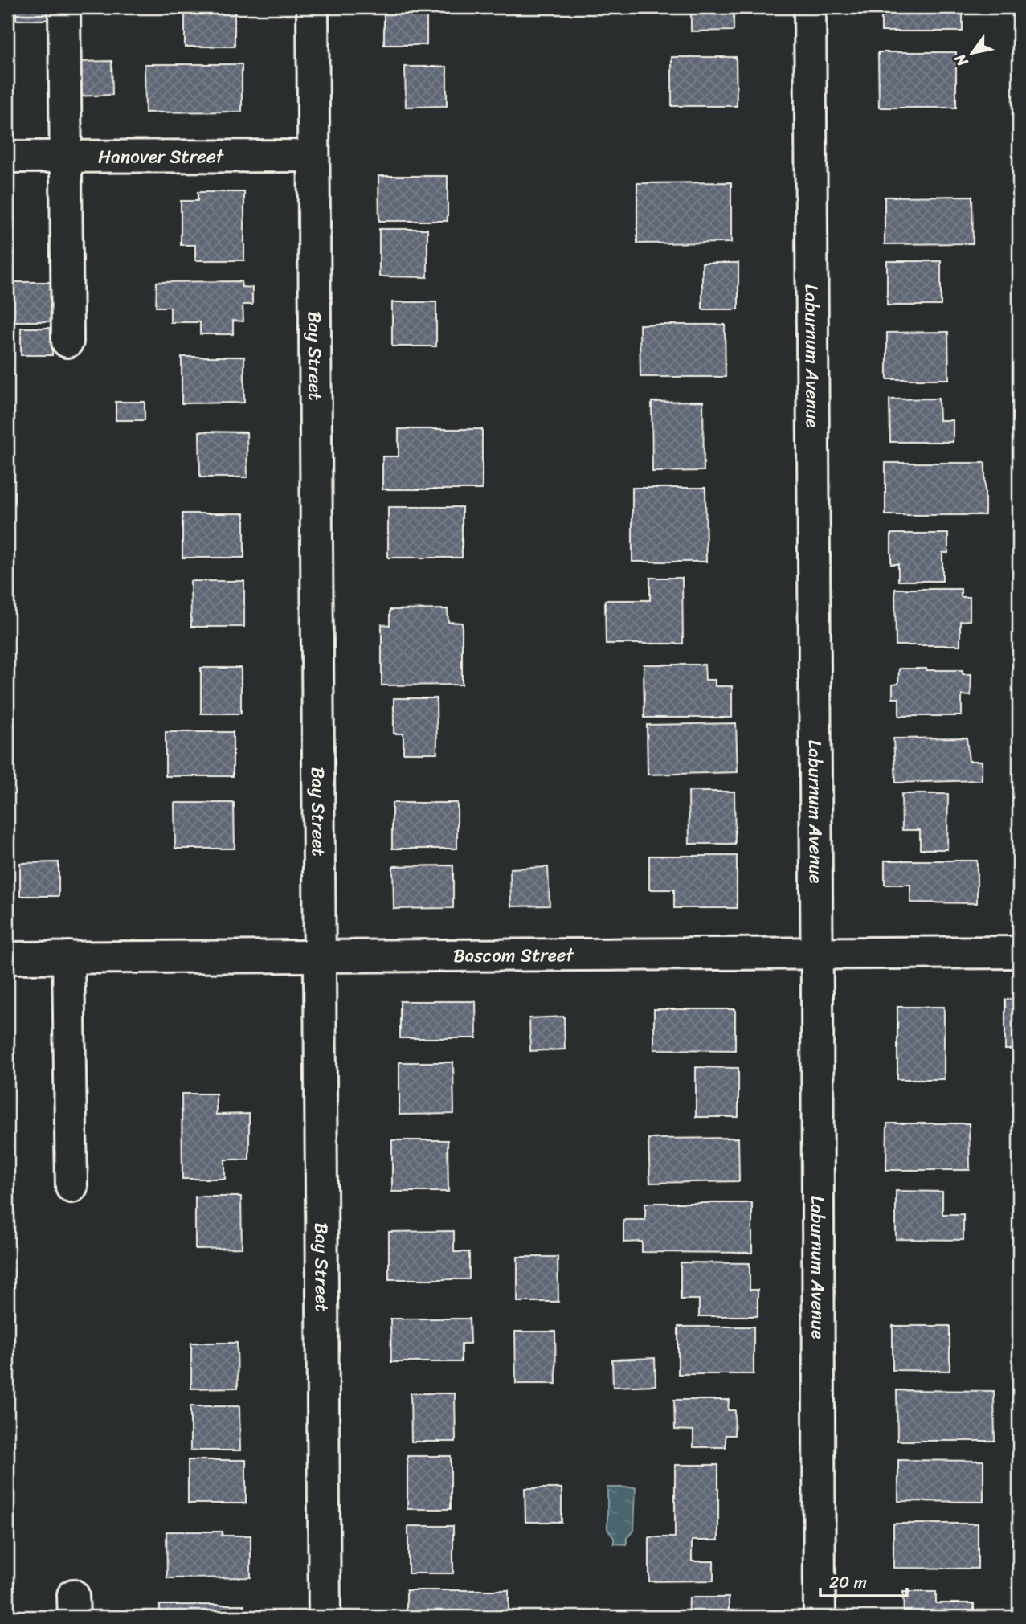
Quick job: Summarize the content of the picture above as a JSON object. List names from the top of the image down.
{
  "streets": {
    "street": [
      "Hanover Street",
      "Bay Street",
      "Laburnum Avenue",
      "Bascom Street"
    ]
  },
  "crossings": [
    ["Hanover Street", "Bay Street"],
    ["Bay Street", "Bascom Street"],
    ["Laburnum Avenue", "Bascom Street"]
  ],
  "scale_bar": "20 m",
  "north": "bottom left"
}
